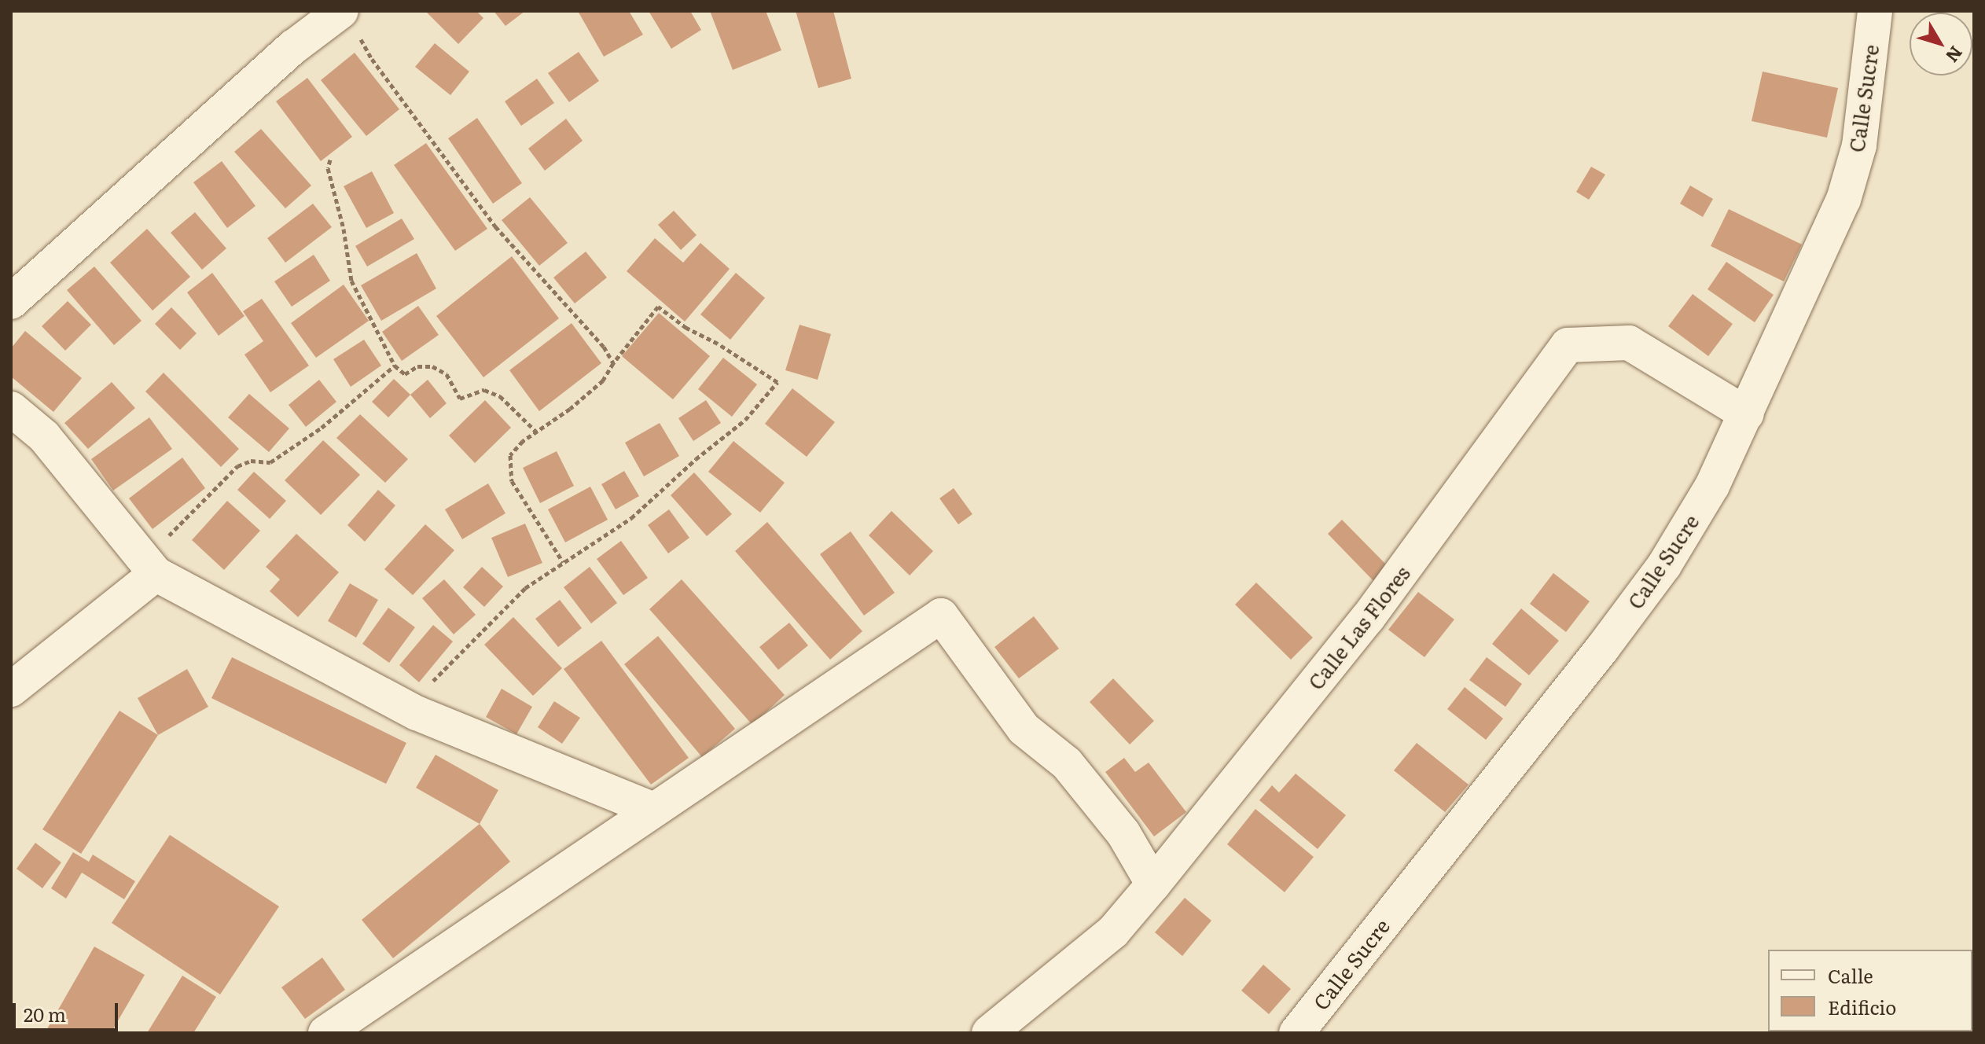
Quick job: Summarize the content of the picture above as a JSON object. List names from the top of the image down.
{
  "streets": {
    "street": ["Calle Sucre", "Calle Las Flores"]
  },
  "crossings": [
    ["Calle Sucre", "Calle Las Flores"]
  ],
  "legend": ["Calle", "Edificio"],
  "scale_bar": "20 m",
  "north": "bottom right"
}
